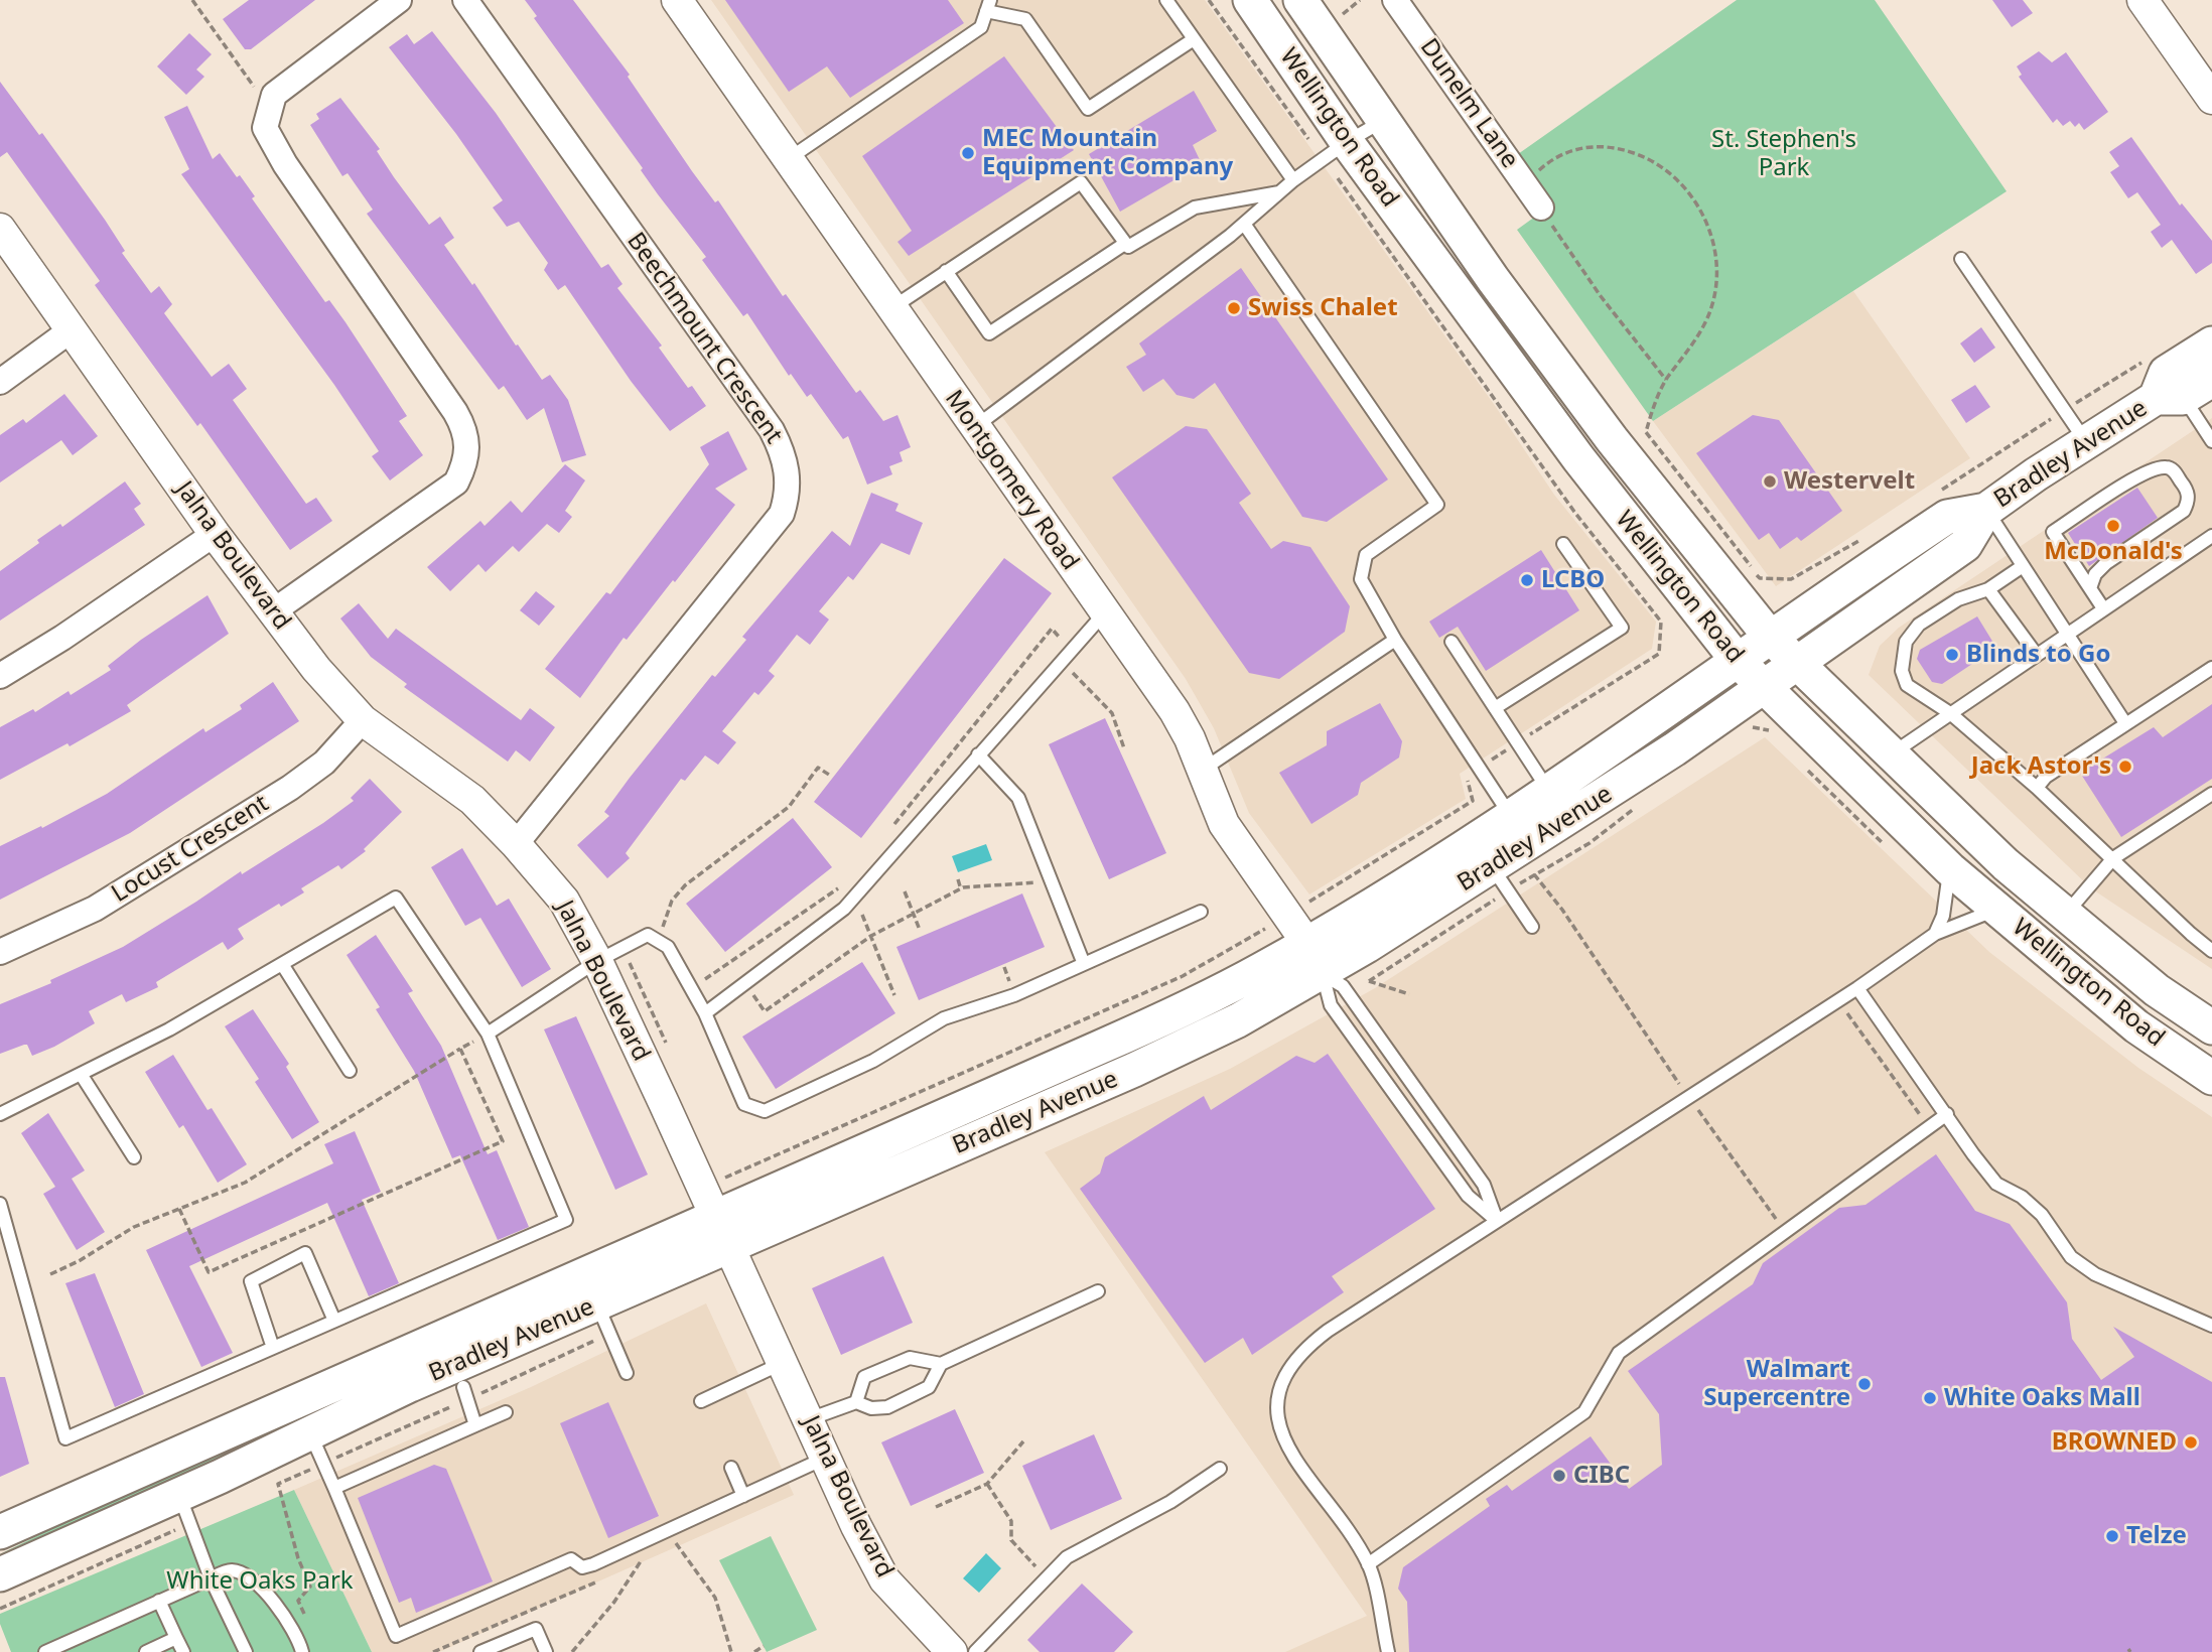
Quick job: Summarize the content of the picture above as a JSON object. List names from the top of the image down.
{
  "streets": {
    "main road": ["Wellington Road", "Bradley Avenue"],
    "street": [
      "Dunelm Lane",
      "Beechmount Crescent",
      "Montgomery Road",
      "Jalna Boulevard",
      "Locust Crescent"
    ]
  },
  "crossings": [
    ["Wellington Road", "Bradley Avenue"],
    ["Beechmount Crescent", "Jalna Boulevard"],
    ["Bradley Avenue", "Montgomery Road"],
    ["Bradley Avenue", "Jalna Boulevard"],
    ["Jalna Boulevard", "Locust Crescent"]
  ],
  "parks": ["St. Stephen's Park", "White Oaks Park"],
  "places": [
    "MEC Mountain Equipment Company",
    "Swiss Chalet",
    "Westervelt",
    "McDonald's",
    "LCBO",
    "Blinds to Go",
    "Jack Astor's",
    "Walmart Supercentre",
    "White Oaks Mall",
    "BROWNED",
    "CIBC",
    "Telze"
  ]
}
